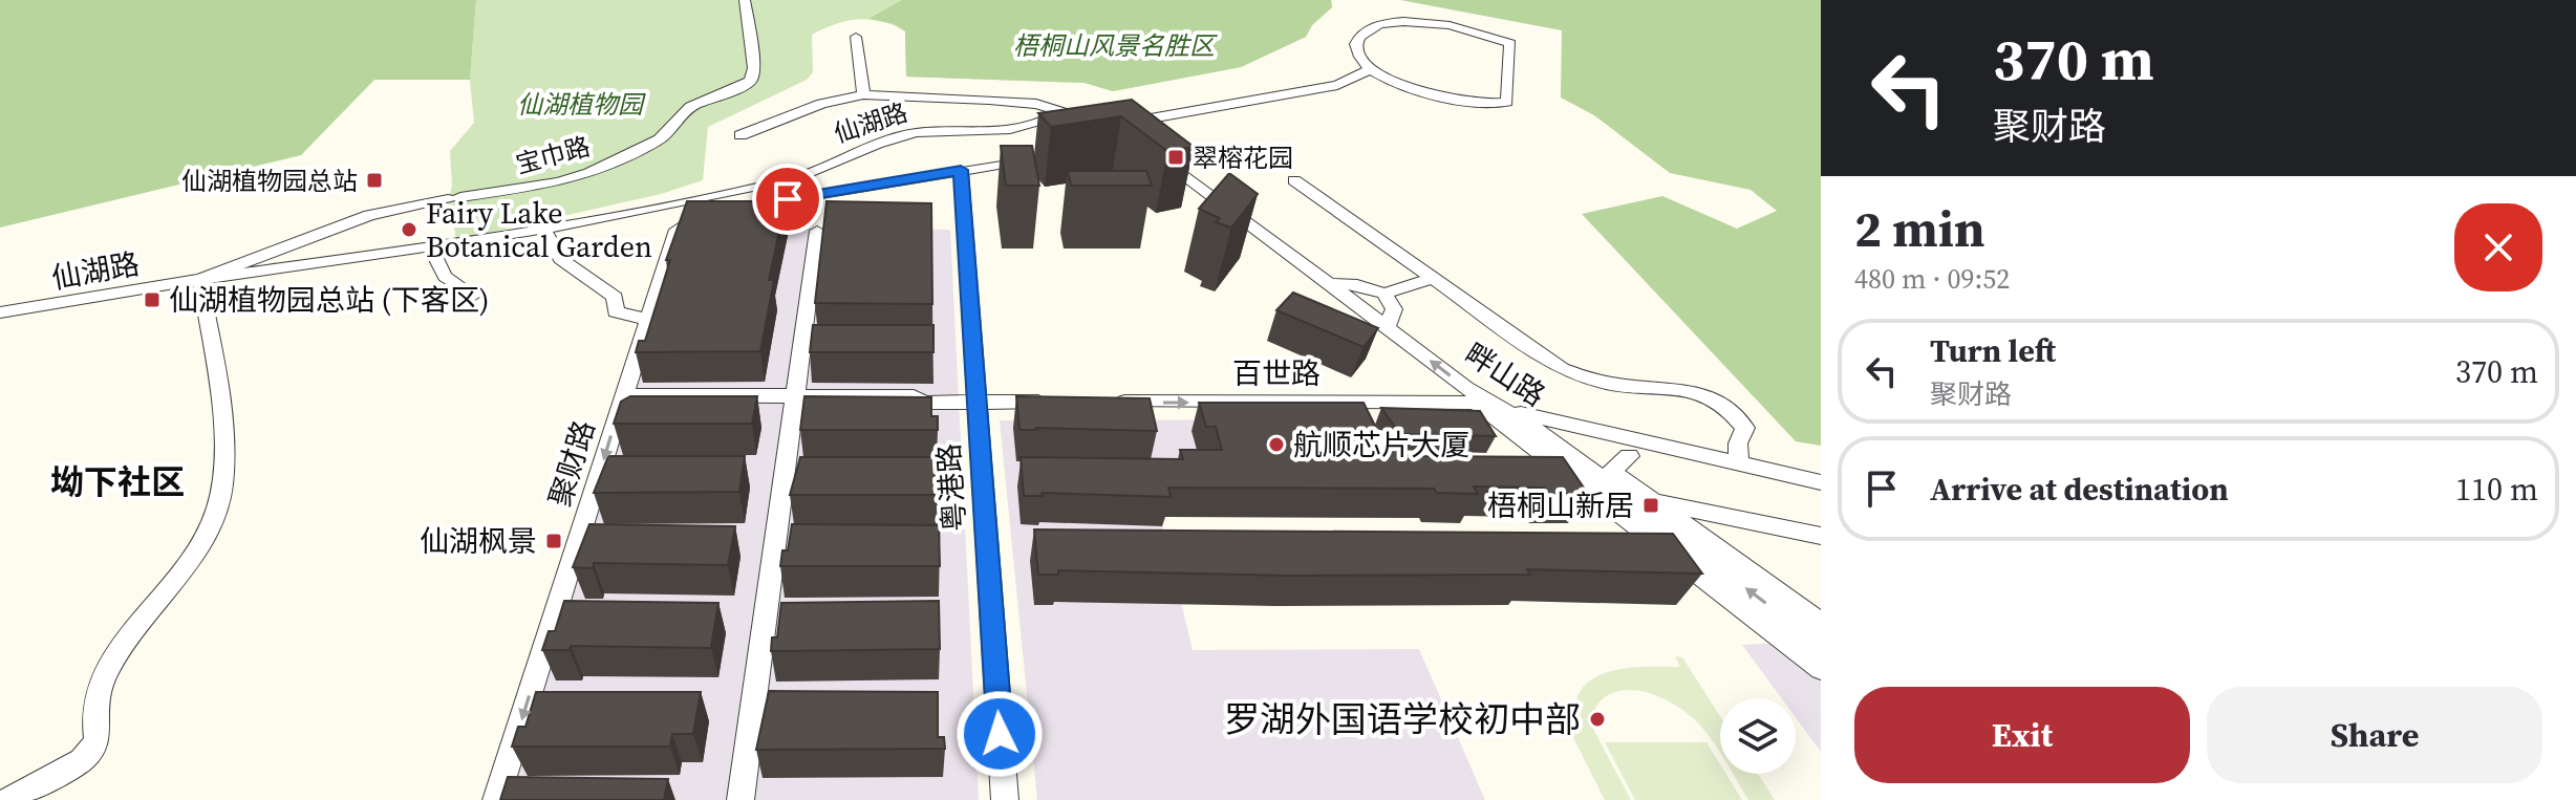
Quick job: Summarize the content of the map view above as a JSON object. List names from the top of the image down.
{
  "streets": {
    "street": [
      "仙湖路",
      "宝巾路",
      "百世路",
      "畔山路",
      "聚财路",
      "粤港路"
    ]
  },
  "crossings": [
    ["仙湖路", "宝巾路"],
    ["百世路", "畔山路"],
    ["聚财路", "粤港路"]
  ],
  "one_way": ["百世路", "聚财路"],
  "districts": ["坳下社区"],
  "parks": ["梧桐山风景名胜区", "仙湖植物园"],
  "places": {
    "transit": [
      "翠榕花园",
      "仙湖植物园总站",
      "仙湖植物园总站 (下客区)",
      "梧桐山新居",
      "仙湖枫景"
    ],
    "other": ["Fairy Lake Botanical Garden", "航顺芯片大厦", "罗湖外国语学校初中部"]
  },
  "page": {
    "turn": ["370 m", "聚财路"],
    "heading": ["2 min", "480 m · 09:52"],
    "list": [
      {
        "name": "Turn left",
        "note": "聚财路",
        "value": "370 m"
      },
      {
        "name": "Arrive at destination",
        "value": "110 m"
      }
    ],
    "buttons": ["Exit", "Share"]
  }
}
